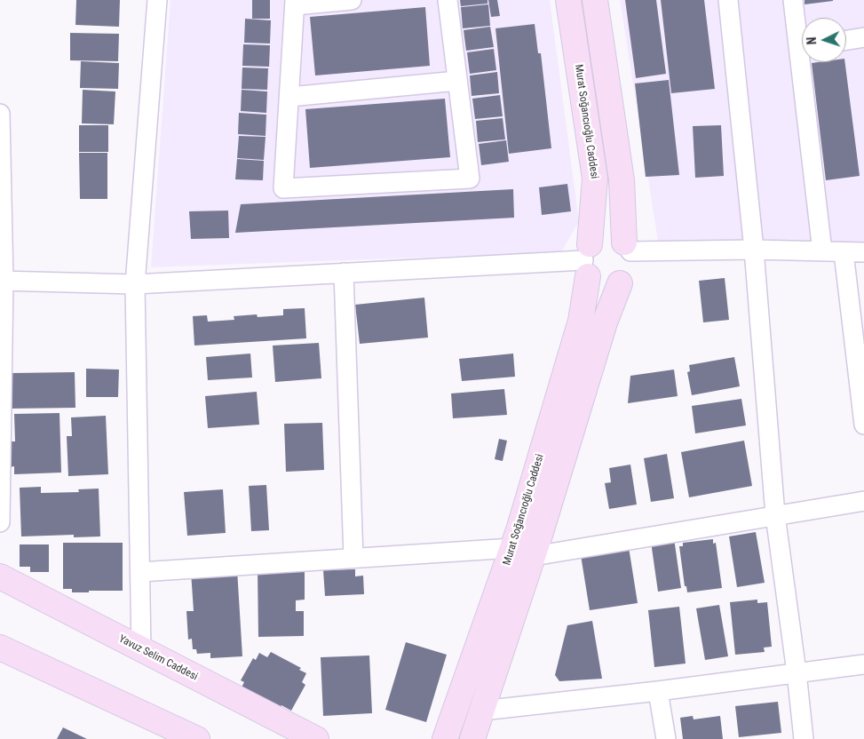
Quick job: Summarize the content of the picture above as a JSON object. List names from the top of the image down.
{
  "streets": {
    "main road": ["Murat Soğancıoğlu Caddesi", "Yavuz Selim Caddesi"]
  },
  "north": "left"
}
